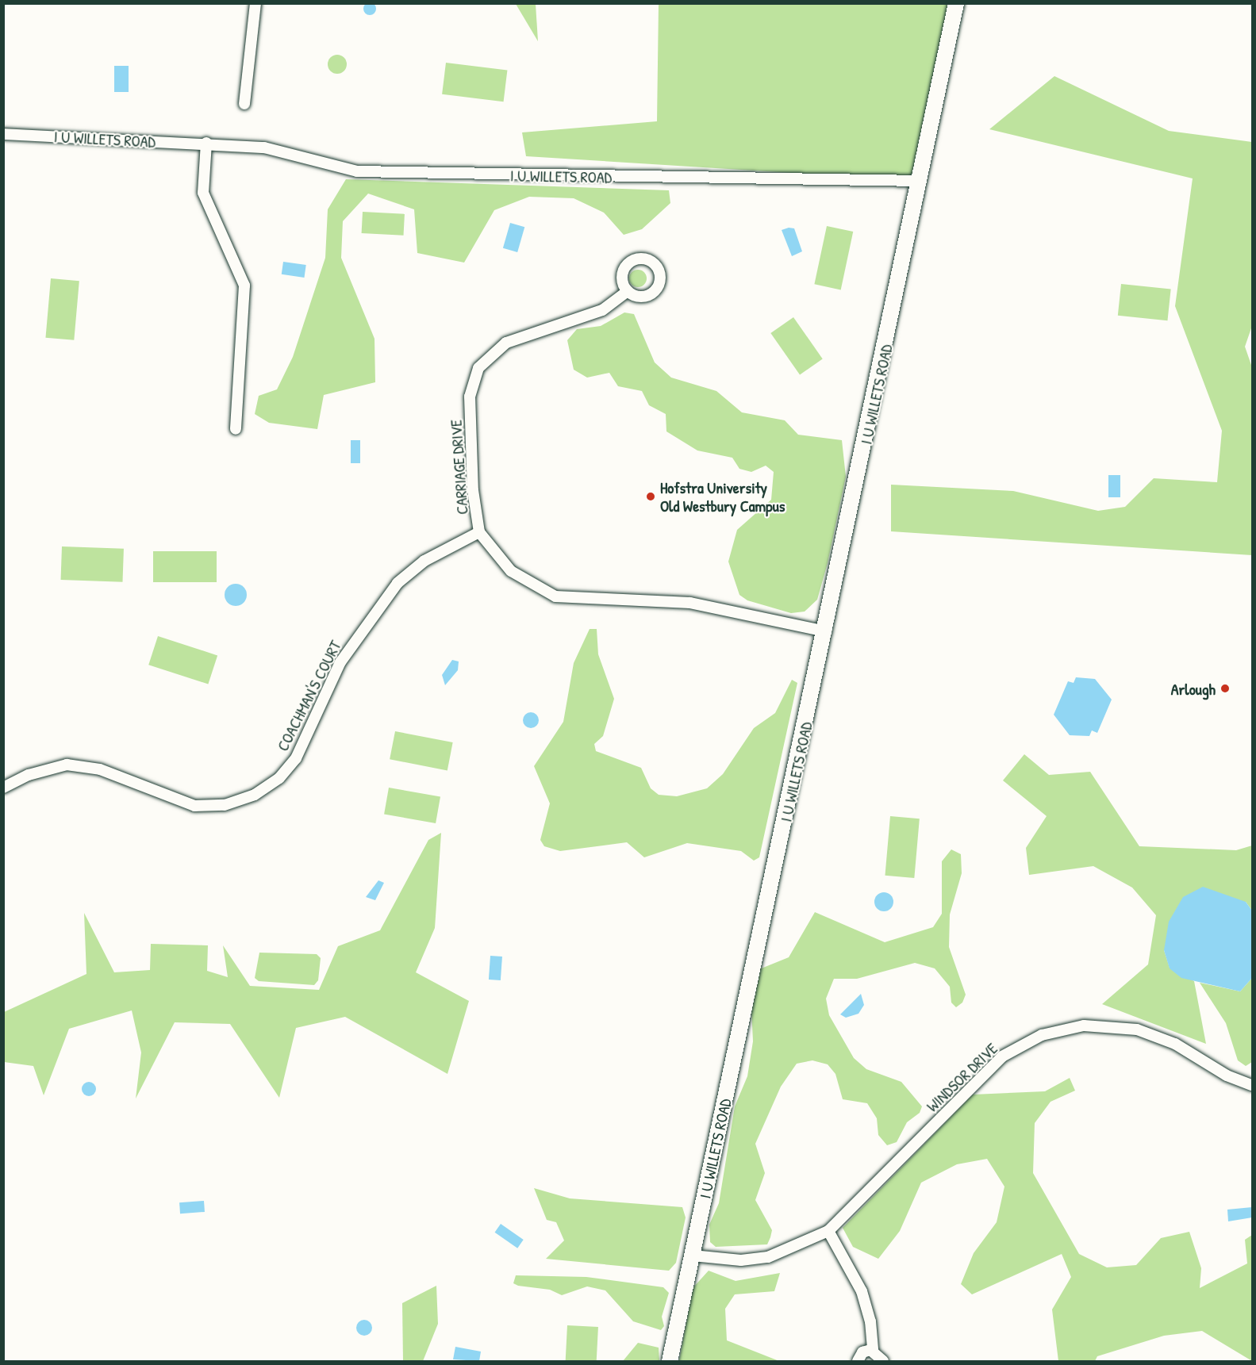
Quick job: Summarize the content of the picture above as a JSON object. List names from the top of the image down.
{
  "streets": {
    "street": [
      "I U WILLETS ROAD",
      "CARRIAGE DRIVE",
      "COACHMAN'S COURT",
      "WINDSOR DRIVE"
    ]
  },
  "crossings": [
    ["I U WILLETS ROAD", "CARRIAGE DRIVE"],
    ["I U WILLETS ROAD", "WINDSOR DRIVE"],
    ["CARRIAGE DRIVE", "COACHMAN'S COURT"]
  ],
  "places": ["Hofstra University Old Westbury Campus", "Arlough"]
}
